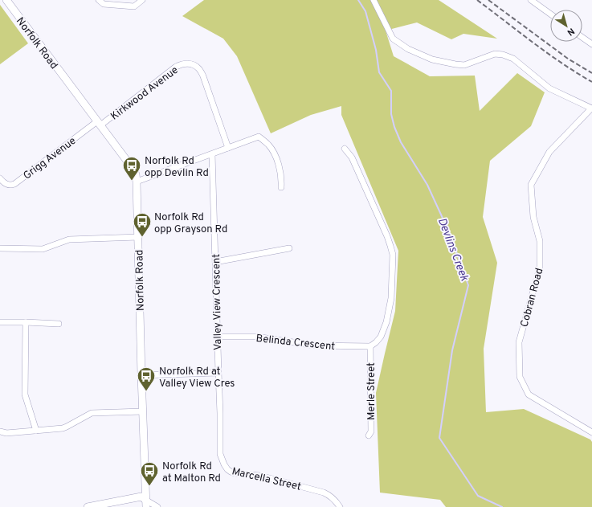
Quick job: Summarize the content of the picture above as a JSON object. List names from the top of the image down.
{
  "streets": {
    "street": [
      "Norfolk Road",
      "Kirkwood Avenue",
      "Grigg Avenue",
      "Cobran Road",
      "Valley View Crescent",
      "Belinda Crescent",
      "Merle Street",
      "Marcella Street"
    ]
  },
  "crossings": [
    ["Norfolk Road", "Kirkwood Avenue"],
    ["Norfolk Road", "Grigg Avenue"],
    ["Kirkwood Avenue", "Grigg Avenue"],
    ["Valley View Crescent", "Belinda Crescent"],
    ["Valley View Crescent", "Marcella Street"],
    ["Belinda Crescent", "Merle Street"]
  ],
  "water": ["Devlins Creek"],
  "places": {
    "bus stop": [
      "Norfolk Rd opp Devlin Rd",
      "Norfolk Rd opp Grayson Rd",
      "Norfolk Rd at Valley View Cres",
      "Norfolk Rd at Malton Rd"
    ]
  },
  "north": "bottom right"
}
